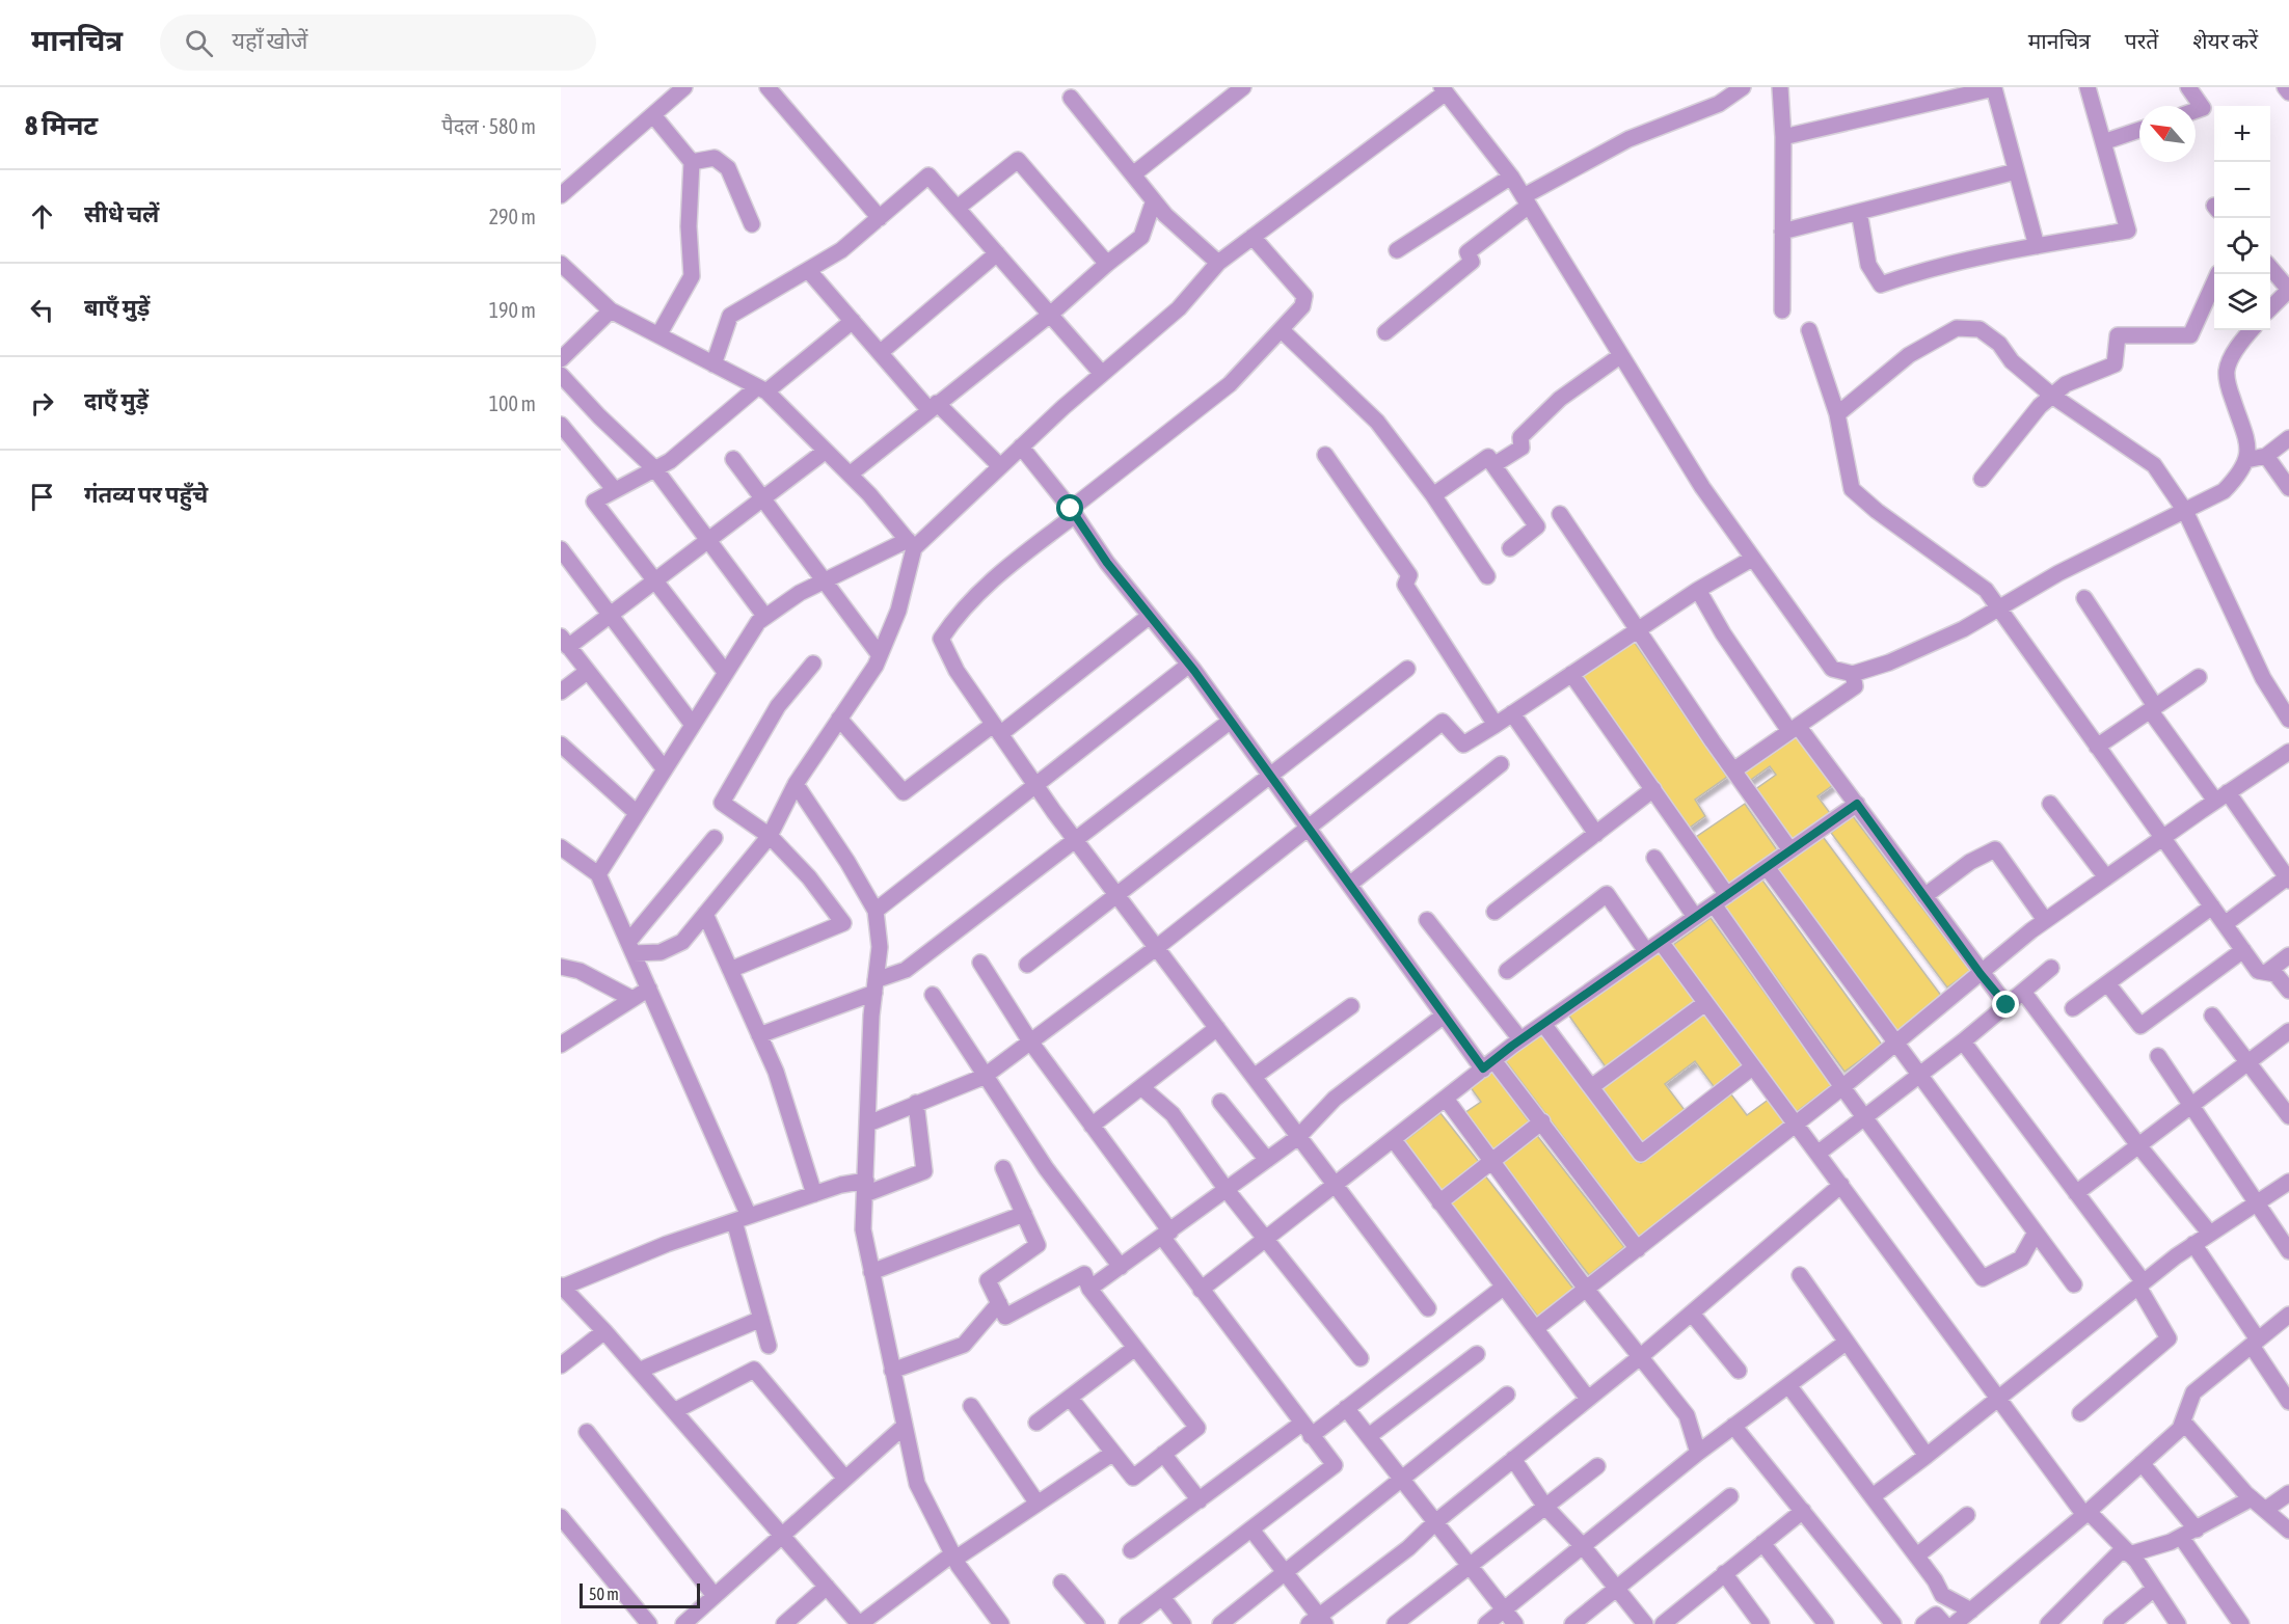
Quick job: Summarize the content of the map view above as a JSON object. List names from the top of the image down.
{
  "scale_bar": "50 m",
  "north": "top left",
  "page": {
    "header": "मानचित्र",
    "search": "यहाँ खोजें",
    "nav": ["मानचित्र", "परतें", "शेयर करें"],
    "heading": ["8 मिनट", "पैदल · 580 m"],
    "map_buttons": ["+", "−"],
    "list": [
      ["सीधे चलें", "290 m"],
      ["बाएँ मुड़ें", "190 m"],
      ["दाएँ मुड़ें", "100 m"],
      "गंतव्य पर पहुँचे"
    ],
    "scale": "50 m"
  }
}
